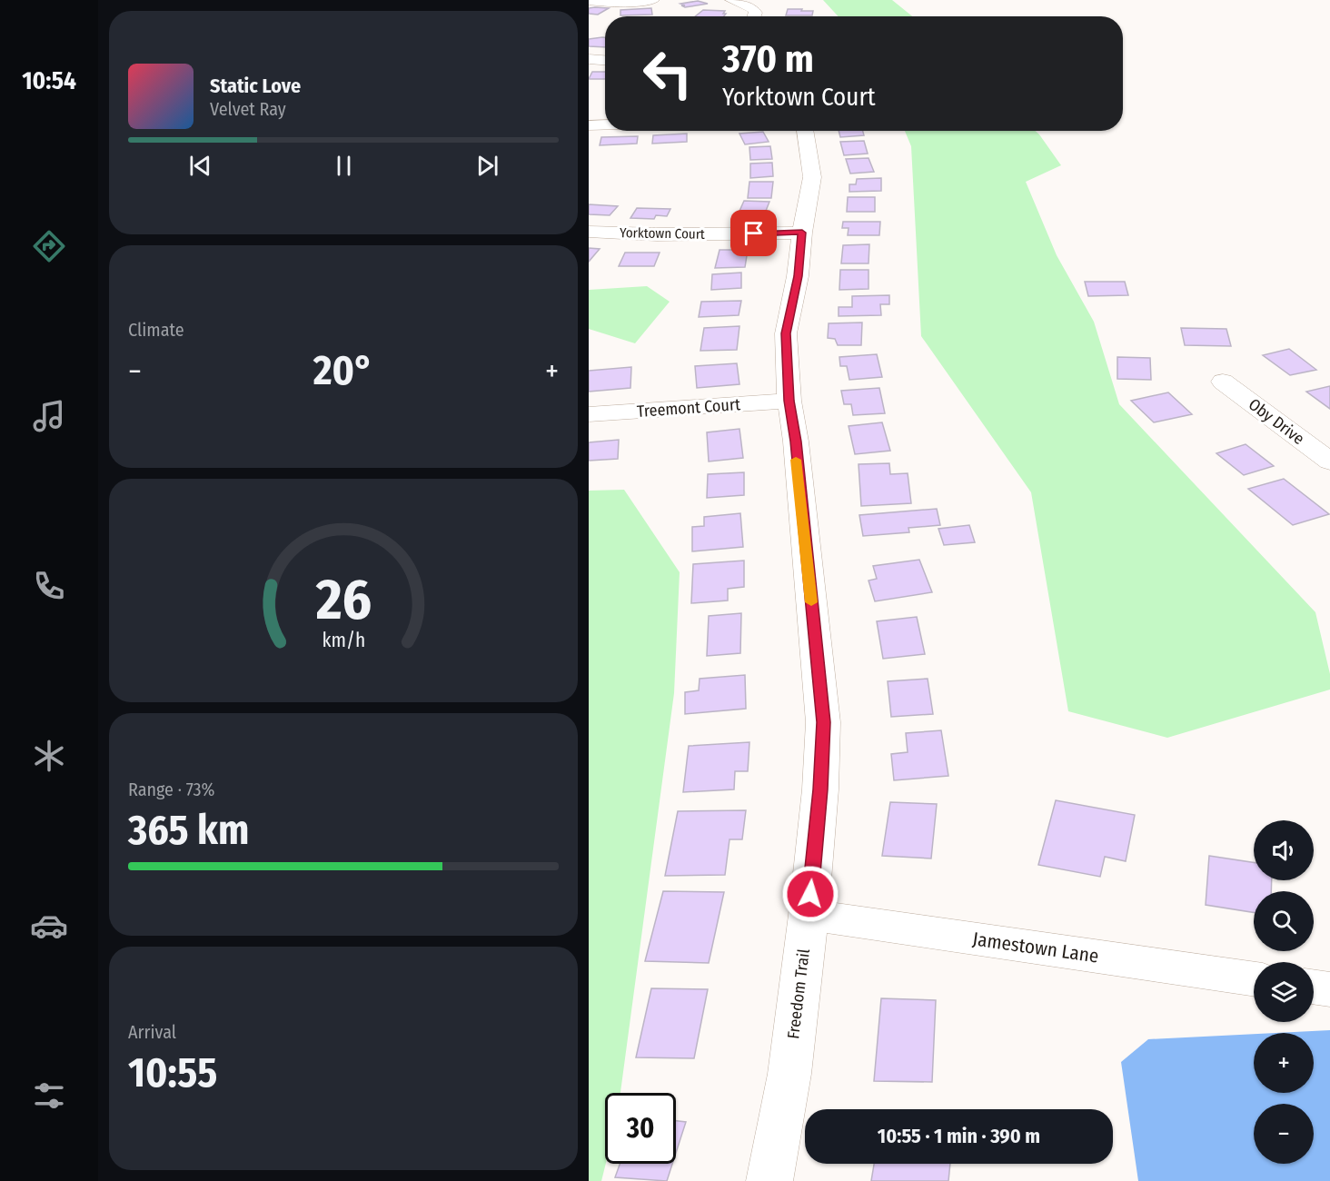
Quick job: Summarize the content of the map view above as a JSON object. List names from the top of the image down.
{
  "streets": {
    "street": [
      "Yorktown Court",
      "Treemont Court",
      "Oby Drive",
      "Jamestown Lane",
      "Freedom Trail"
    ]
  },
  "crossings": [
    ["Yorktown Court", "Freedom Trail"],
    ["Treemont Court", "Freedom Trail"],
    ["Jamestown Lane", "Freedom Trail"]
  ],
  "page": {
    "tabs": "10:54",
    "turn": ["370 m", "Yorktown Court"],
    "song": ["Static Love", "Velvet Ray"],
    "tile": [
      "Climate",
      ["Range · 73%", "365 km"],
      ["Arrival", "10:55"]
    ],
    "heat": ["−", "20°", "+"],
    "map_buttons": ["+", "−"],
    "limit": "30",
    "trip": "10:55 · 1 min · 390 m",
    "gauge": ["26", "km/h"]
  }
}
